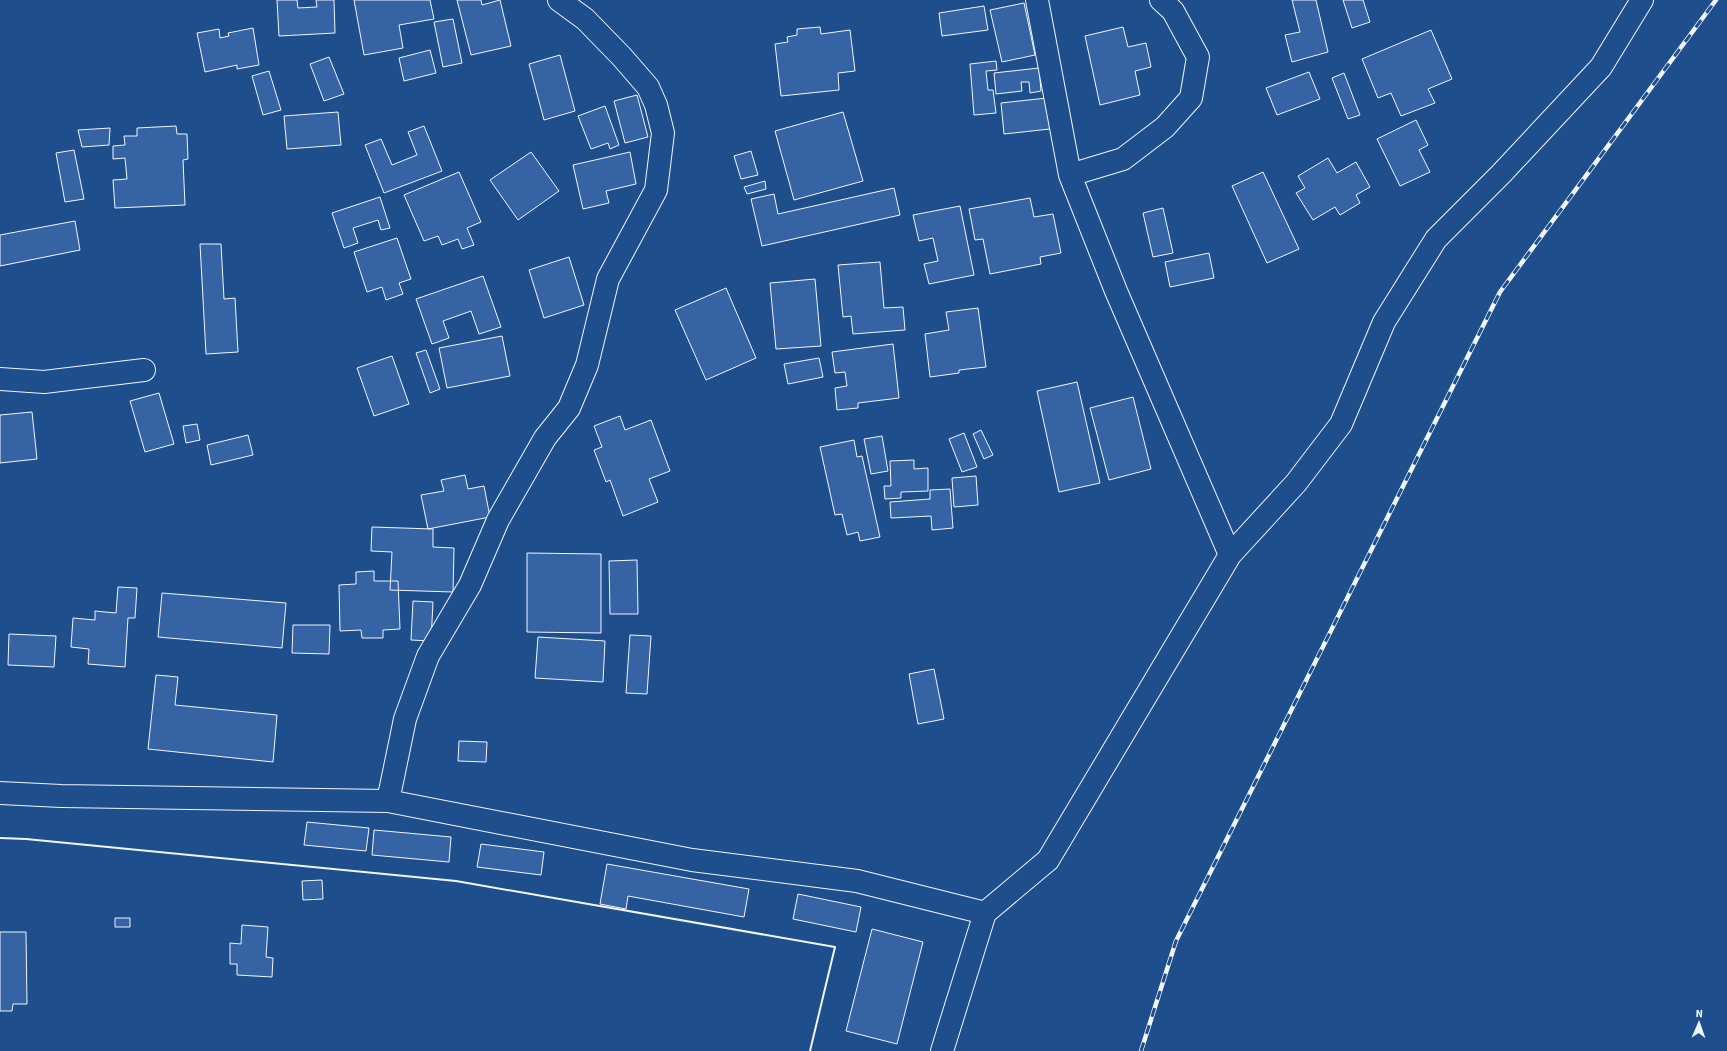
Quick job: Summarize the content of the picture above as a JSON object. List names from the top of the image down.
{
  "north": "top"
}
